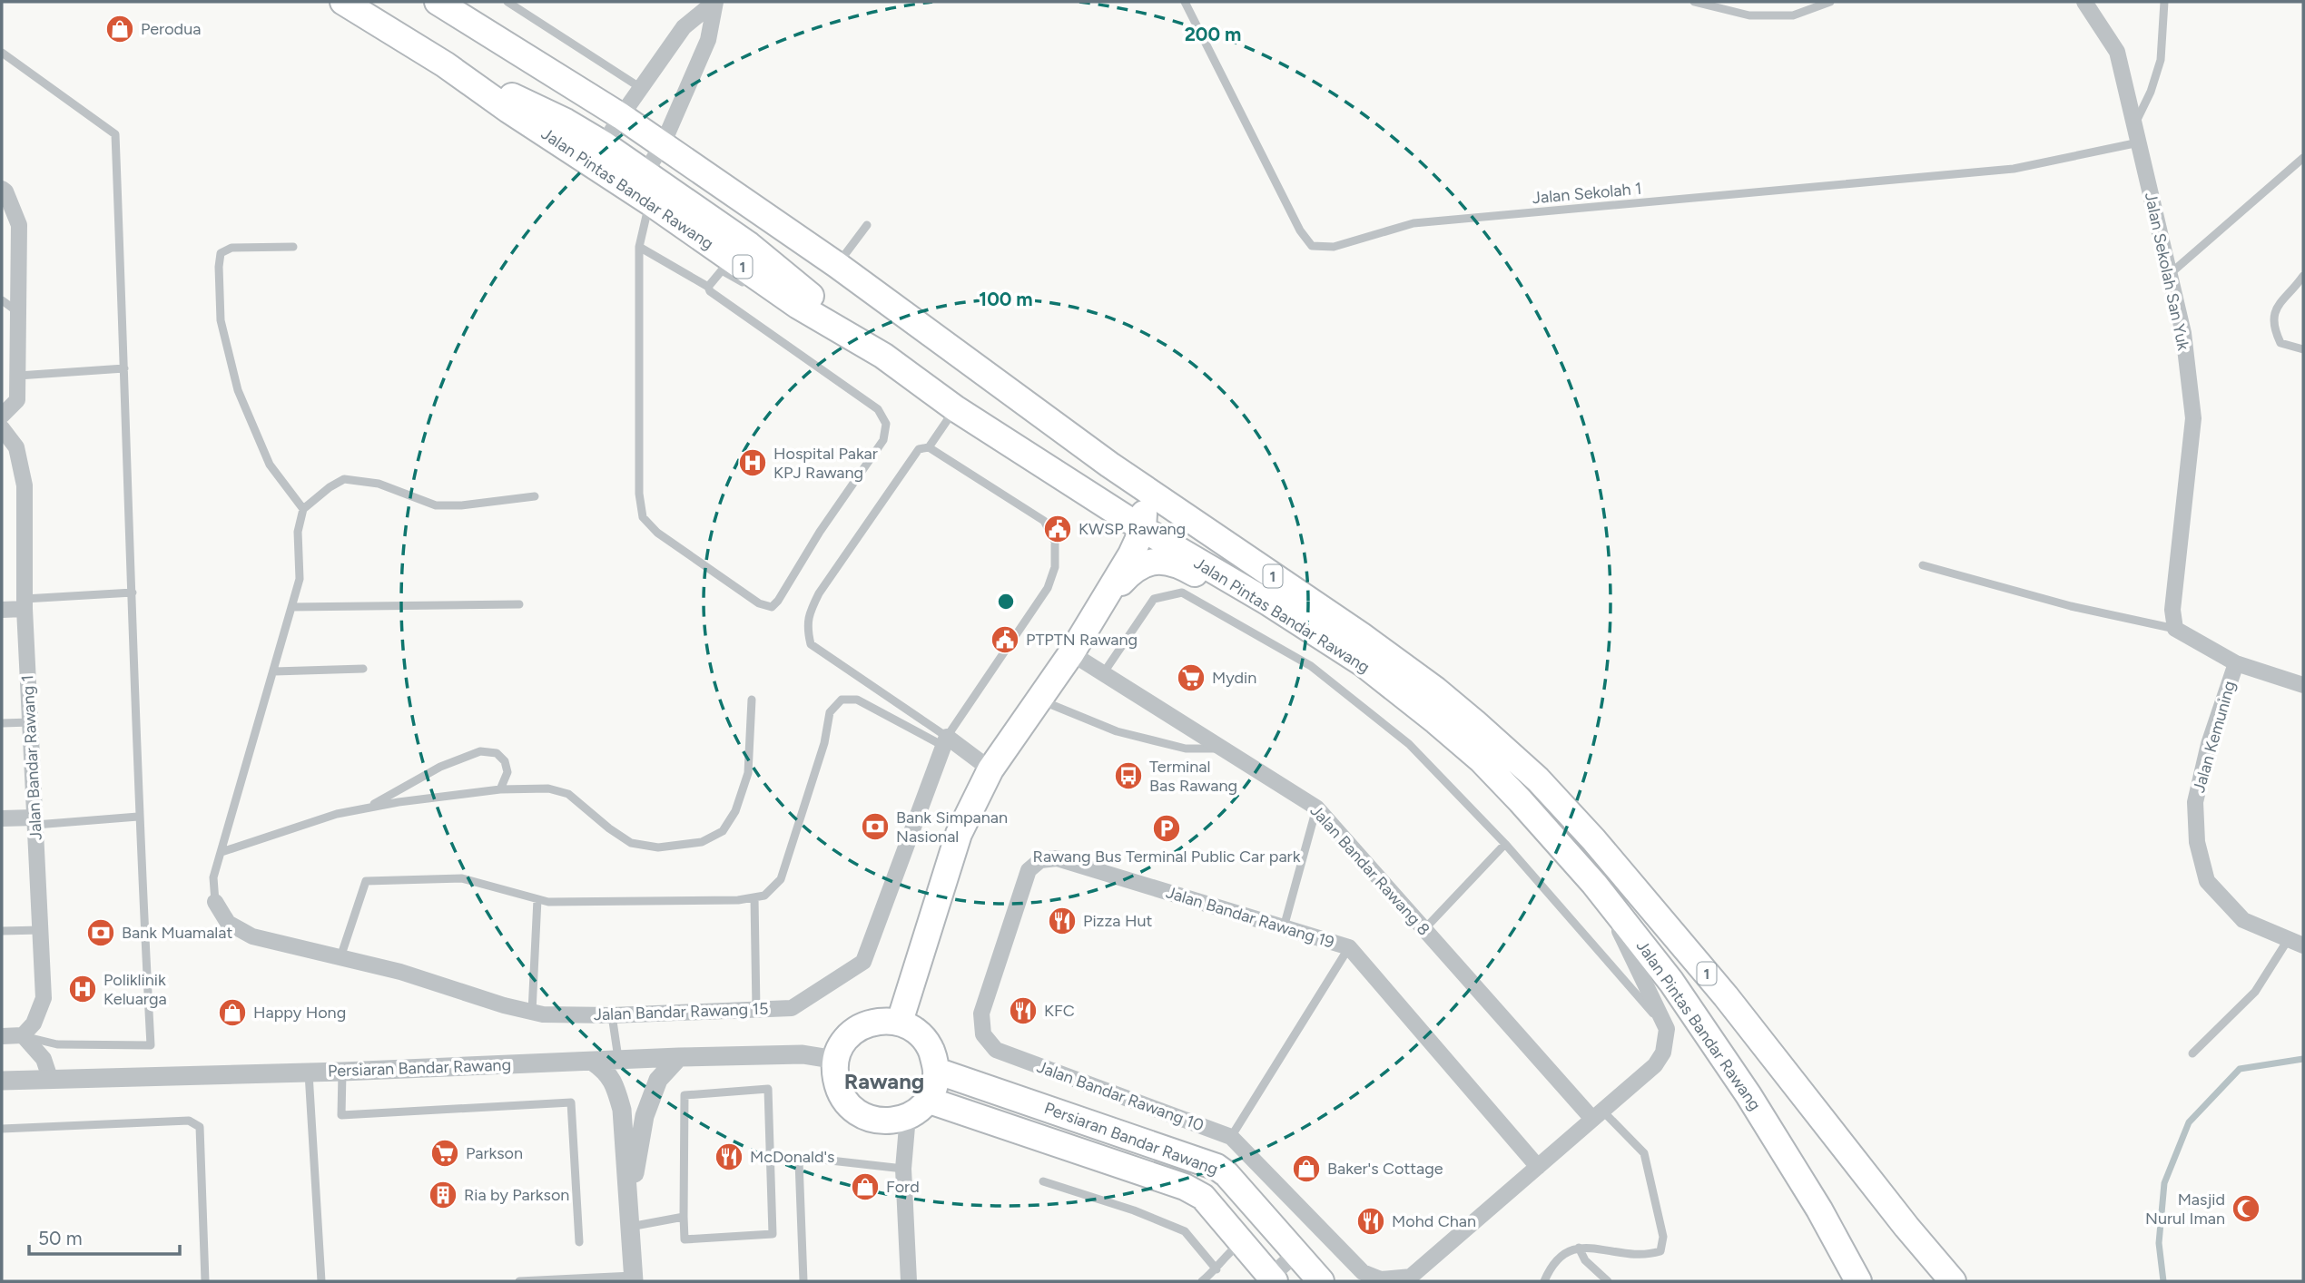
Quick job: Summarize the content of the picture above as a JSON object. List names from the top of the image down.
{
  "streets": {
    "main road": ["Jalan Pintas Bandar Rawang", "1", "Persiaran Bandar Rawang"],
    "street": [
      "Jalan Sekolah San Yuk",
      "Jalan Kemuning",
      "Jalan Bandar Rawang 1",
      "Jalan Bandar Rawang 8",
      "Jalan Bandar Rawang 19",
      "Jalan Bandar Rawang 15",
      "Jalan Bandar Rawang 10"
    ],
    "lane": ["Jalan Sekolah 1"]
  },
  "crossings": [
    ["Jalan Sekolah 1", "Jalan Sekolah San Yuk"],
    ["Jalan Bandar Rawang 19", "Jalan Bandar Rawang 10"]
  ],
  "districts": ["Rawang"],
  "places": {
    "shop": [
      "Perodua",
      "Happy Hong",
      "Baker's Cottage",
      "Ford"
    ],
    "hospital": ["Hospital Pakar KPJ Rawang", "Poliklinik Keluarga"],
    "public building": ["KWSP Rawang", "PTPTN Rawang"],
    "supermarket": ["Mydin", "Parkson"],
    "bus stop": ["Terminal Bas Rawang"],
    "bank": ["Bank Simpanan Nasional", "Bank Muamalat"],
    "parking": ["Rawang Bus Terminal Public Car park"],
    "restaurant": [
      "Pizza Hut",
      "KFC",
      "McDonald's",
      "Mohd Chan"
    ],
    "building": ["Ria by Parkson"],
    "mosque": ["Masjid Nurul Iman"]
  },
  "scale_bar": "50 m",
  "rings": ["200 m", "100 m"]
}
